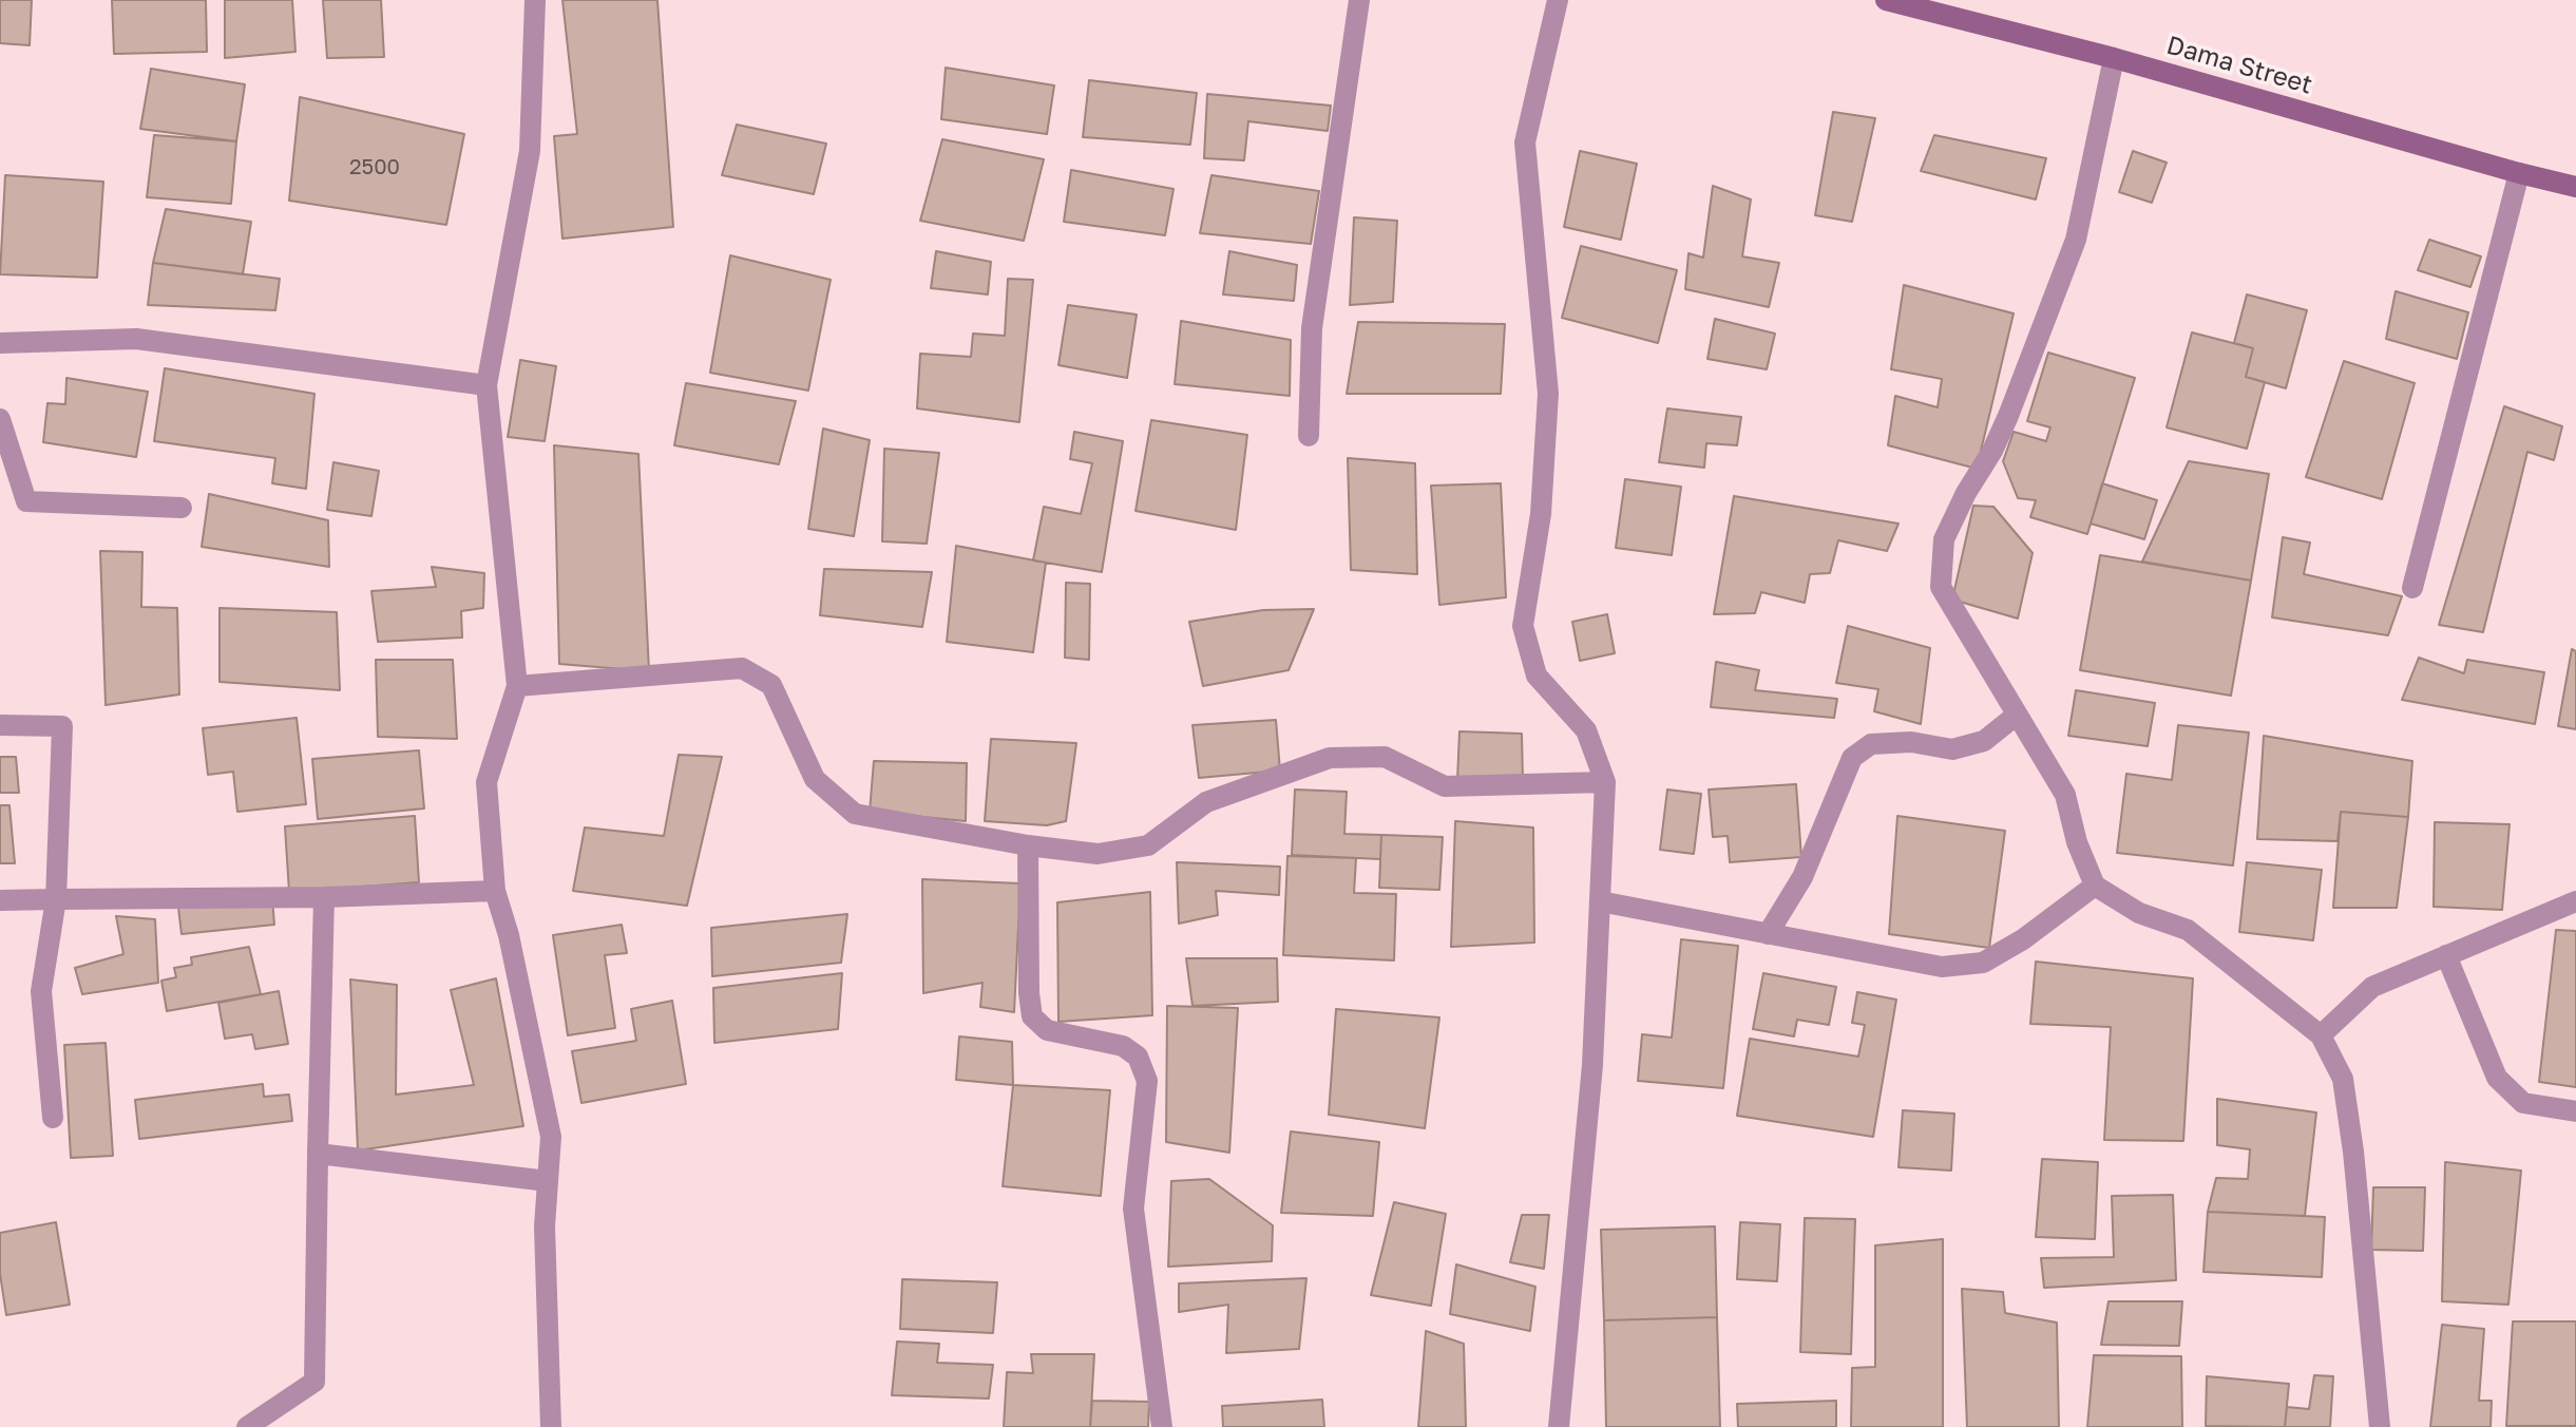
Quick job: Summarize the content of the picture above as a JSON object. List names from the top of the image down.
{
  "streets": {
    "main road": ["Dama Street"]
  },
  "house_numbers": ["2500"]
}
